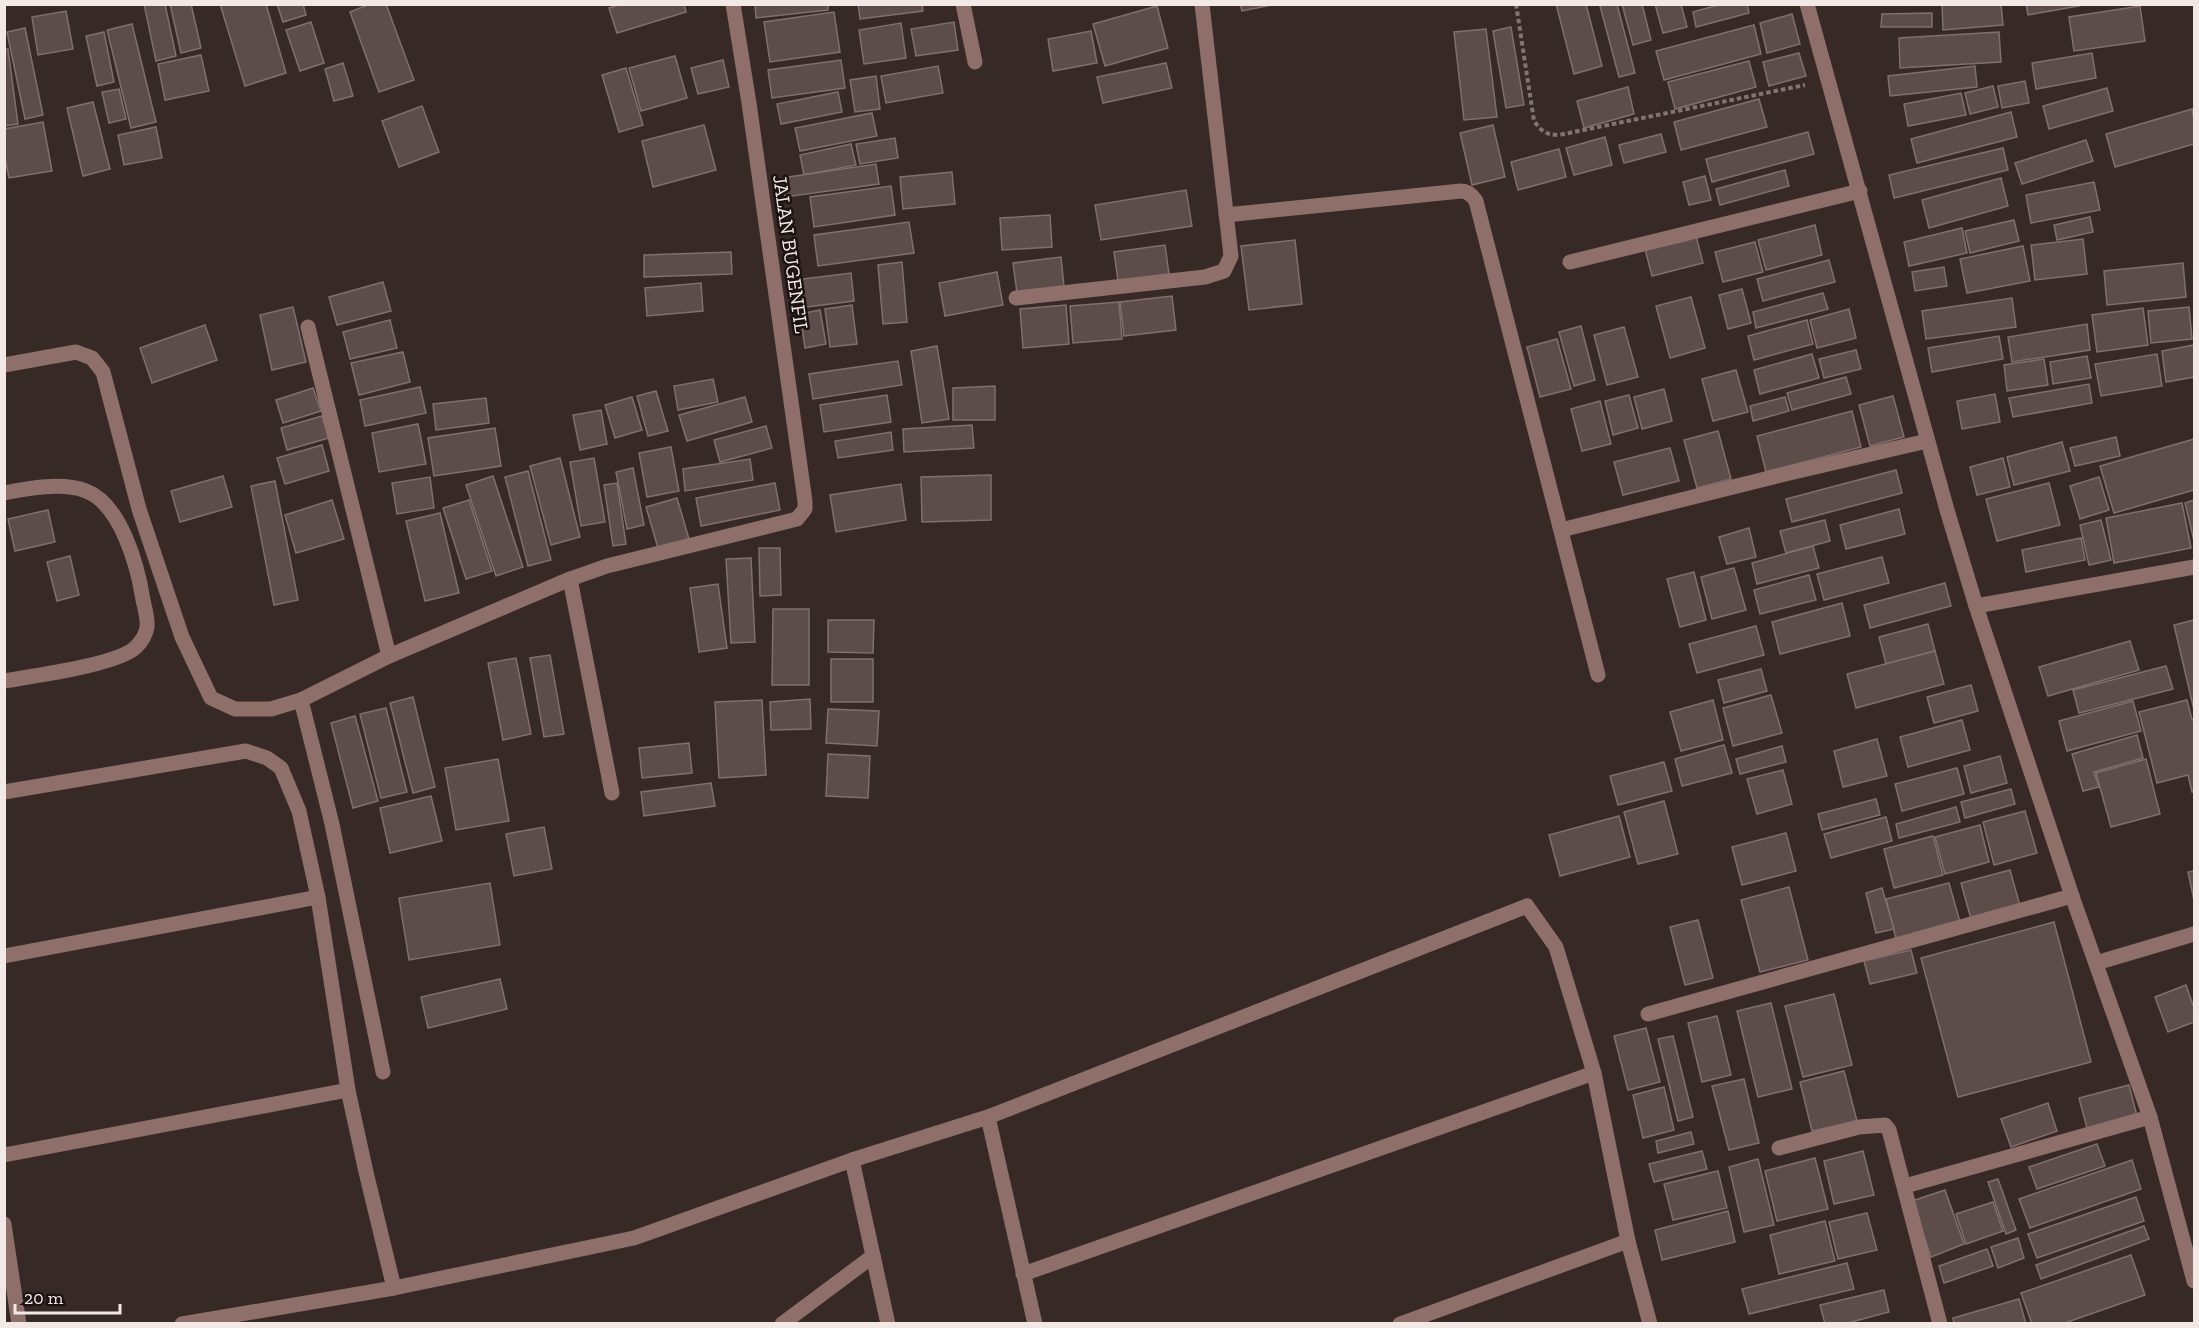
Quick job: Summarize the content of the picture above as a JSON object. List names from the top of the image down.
{
  "streets": {
    "street": ["JALAN BUGENFIL"]
  },
  "scale_bar": "20 m"
}
